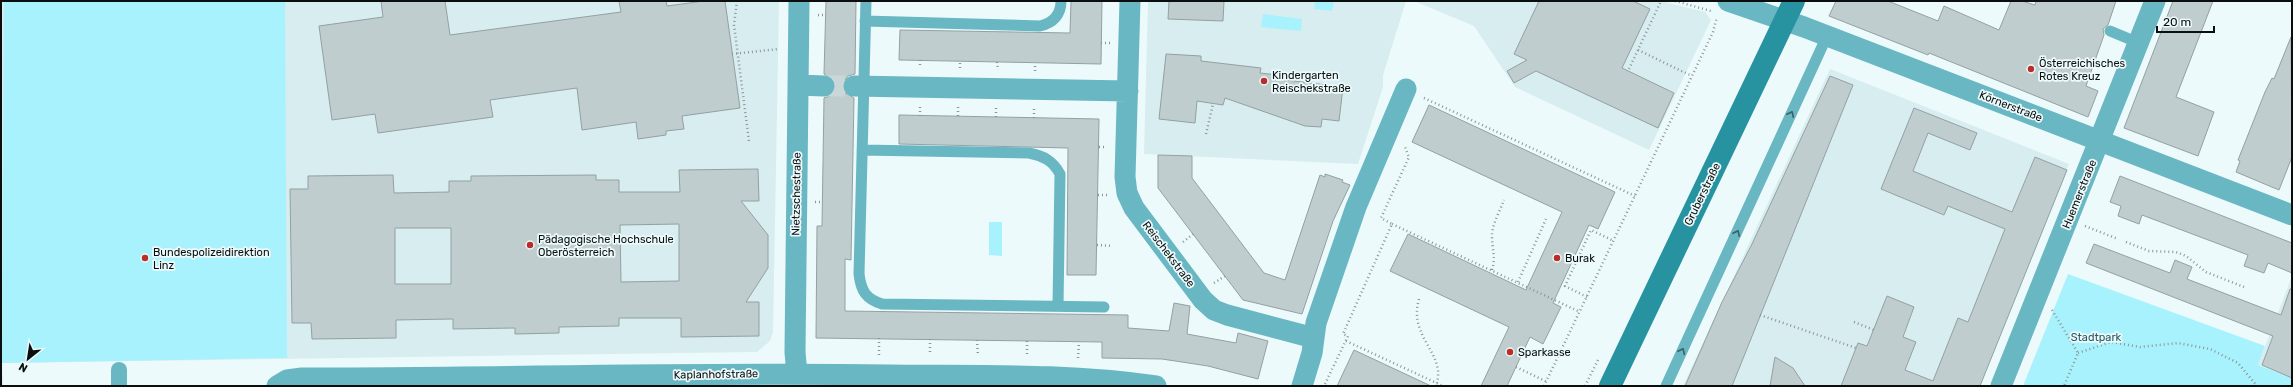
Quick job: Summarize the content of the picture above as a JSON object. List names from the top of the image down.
{
  "streets": {
    "main road": ["Gruberstraße"],
    "street": [
      "Körnerstraße",
      "Nietzschestraße",
      "Huemerstraße",
      "Reischekstraße",
      "Kaplanhofstraße"
    ]
  },
  "crossings": [
    ["Körnerstraße", "Gruberstraße"],
    ["Körnerstraße", "Huemerstraße"],
    ["Nietzschestraße", "Kaplanhofstraße"]
  ],
  "parks": ["Stadtpark"],
  "places": [
    "Österreichisches Rotes Kreuz",
    "Kindergarten Reischekstraße",
    "Pädagogische Hochschule Oberösterreich",
    "Bundespolizeidirektion Linz",
    "Burak",
    "Sparkasse"
  ],
  "scale_bar": "20 m",
  "north": "bottom left"
}
